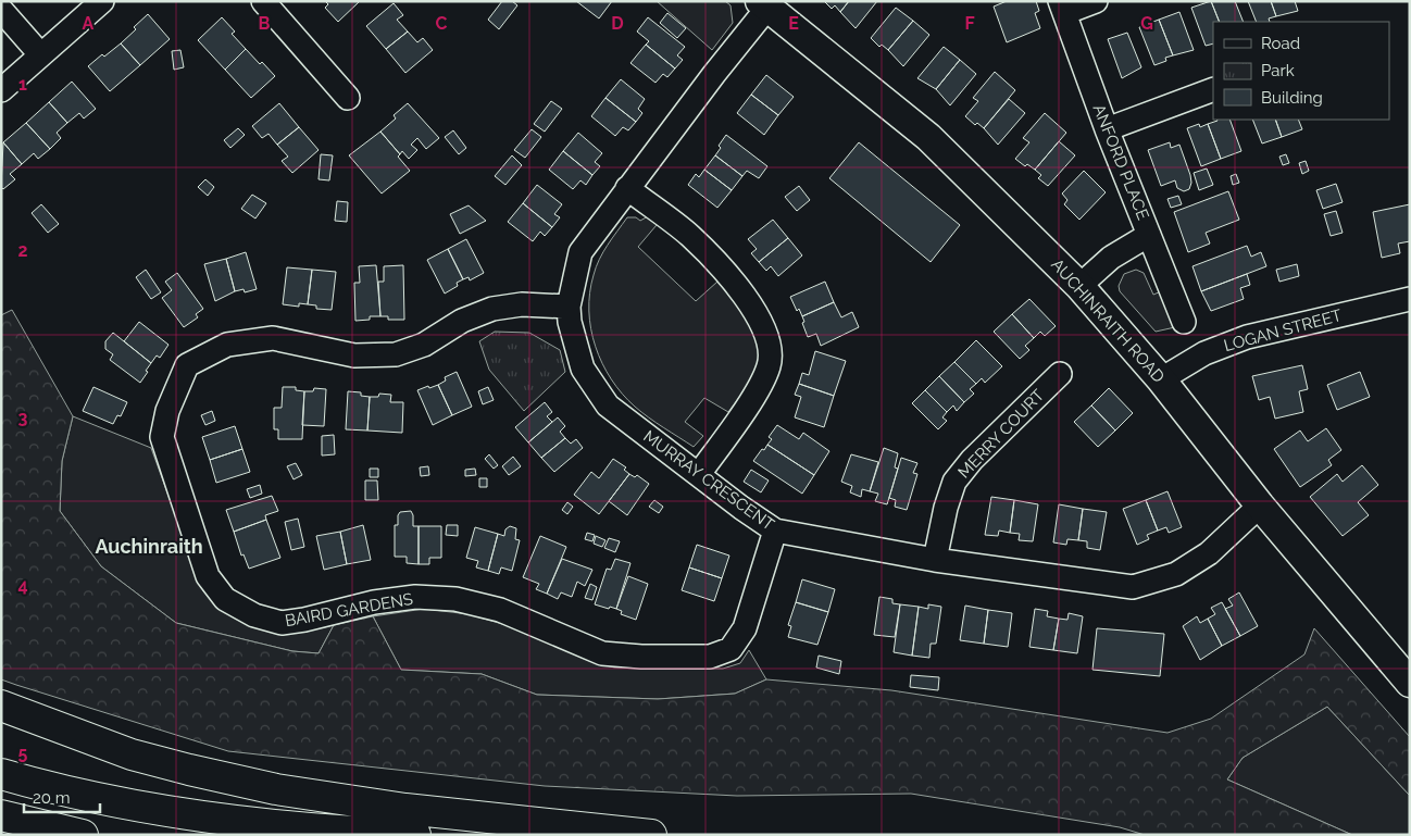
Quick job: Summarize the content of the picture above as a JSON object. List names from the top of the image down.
{
  "streets": {
    "street": [
      "ANFORD PLACE",
      "AUCHINRAITH ROAD",
      "LOGAN STREET",
      "MERRY COURT",
      "MURRAY CRESCENT",
      "BAIRD GARDENS"
    ]
  },
  "crossings": [
    ["AUCHINRAITH ROAD", "LOGAN STREET"],
    ["AUCHINRAITH ROAD", "MURRAY CRESCENT"],
    ["MERRY COURT", "MURRAY CRESCENT"],
    ["MURRAY CRESCENT", "BAIRD GARDENS"]
  ],
  "districts": ["Auchinraith"],
  "legend": ["Road", "Park", "Building"],
  "scale_bar": "20 m",
  "grid": {
    "columns": [
      "A",
      "B",
      "C",
      "D",
      "E",
      "F",
      "G"
    ],
    "rows": [
      "1",
      "2",
      "3",
      "4",
      "5"
    ]
  }
}
